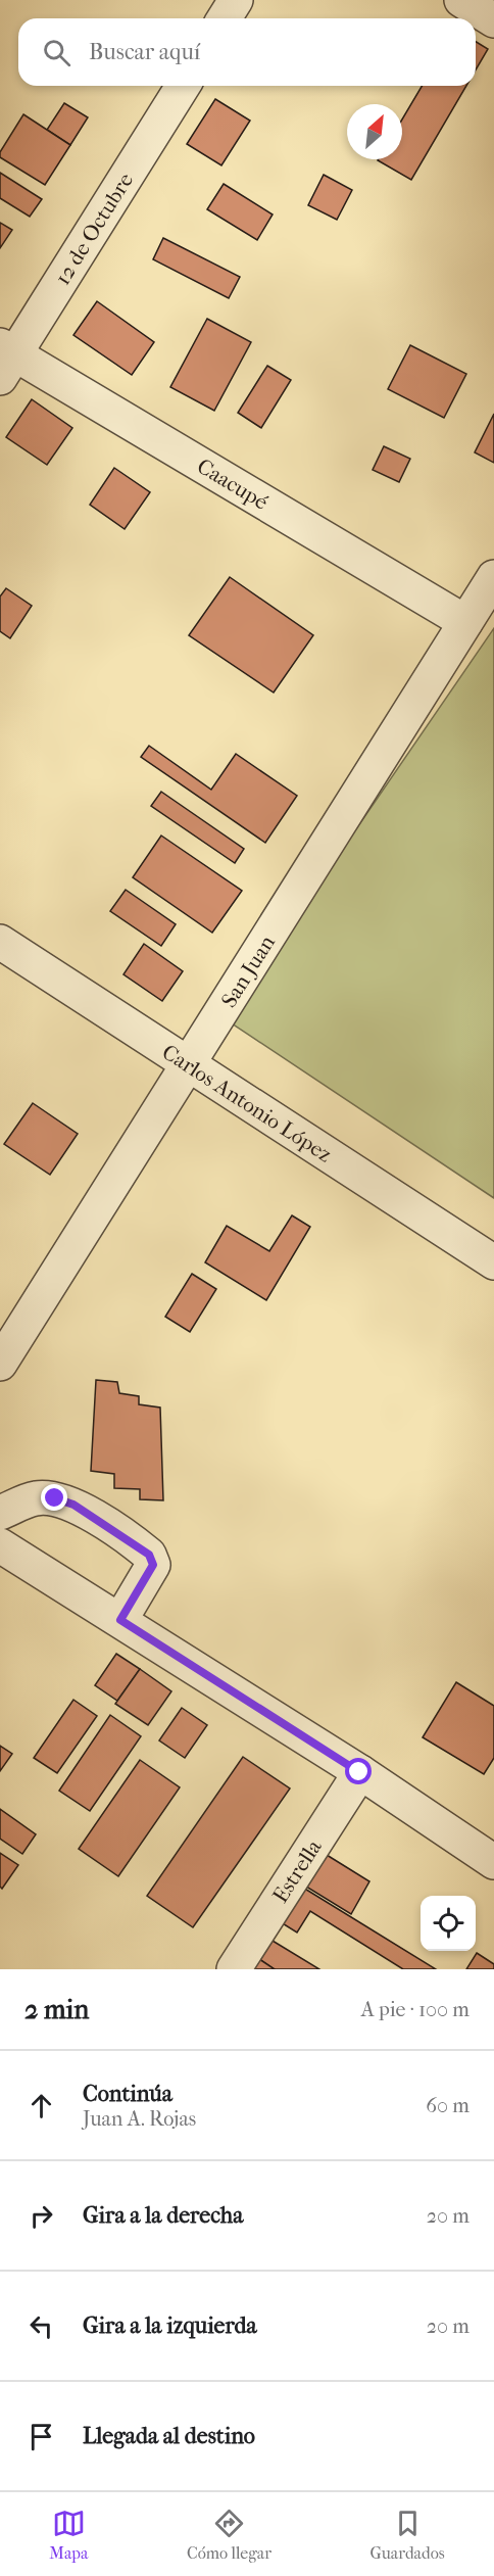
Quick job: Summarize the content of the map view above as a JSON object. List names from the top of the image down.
{
  "streets": {
    "street": [
      "12 de Octubre",
      "Caacupé",
      "San Juan",
      "Carlos Antonio López",
      "Estrella"
    ]
  },
  "crossings": [
    ["12 de Octubre", "Caacupé"],
    ["Caacupé", "San Juan"],
    ["San Juan", "Carlos Antonio López"]
  ],
  "north": "top right",
  "page": {
    "search": "Buscar aquí",
    "heading": ["2 min", "A pie · 100 m"],
    "list": [
      ["Continúa", "Juan A. Rojas", "60 m"],
      ["Gira a la derecha", "20 m"],
      ["Gira a la izquierda", "20 m"],
      "Llegada al destino"
    ],
    "nav": ["Mapa", "Cómo llegar", "Guardados"]
  }
}
